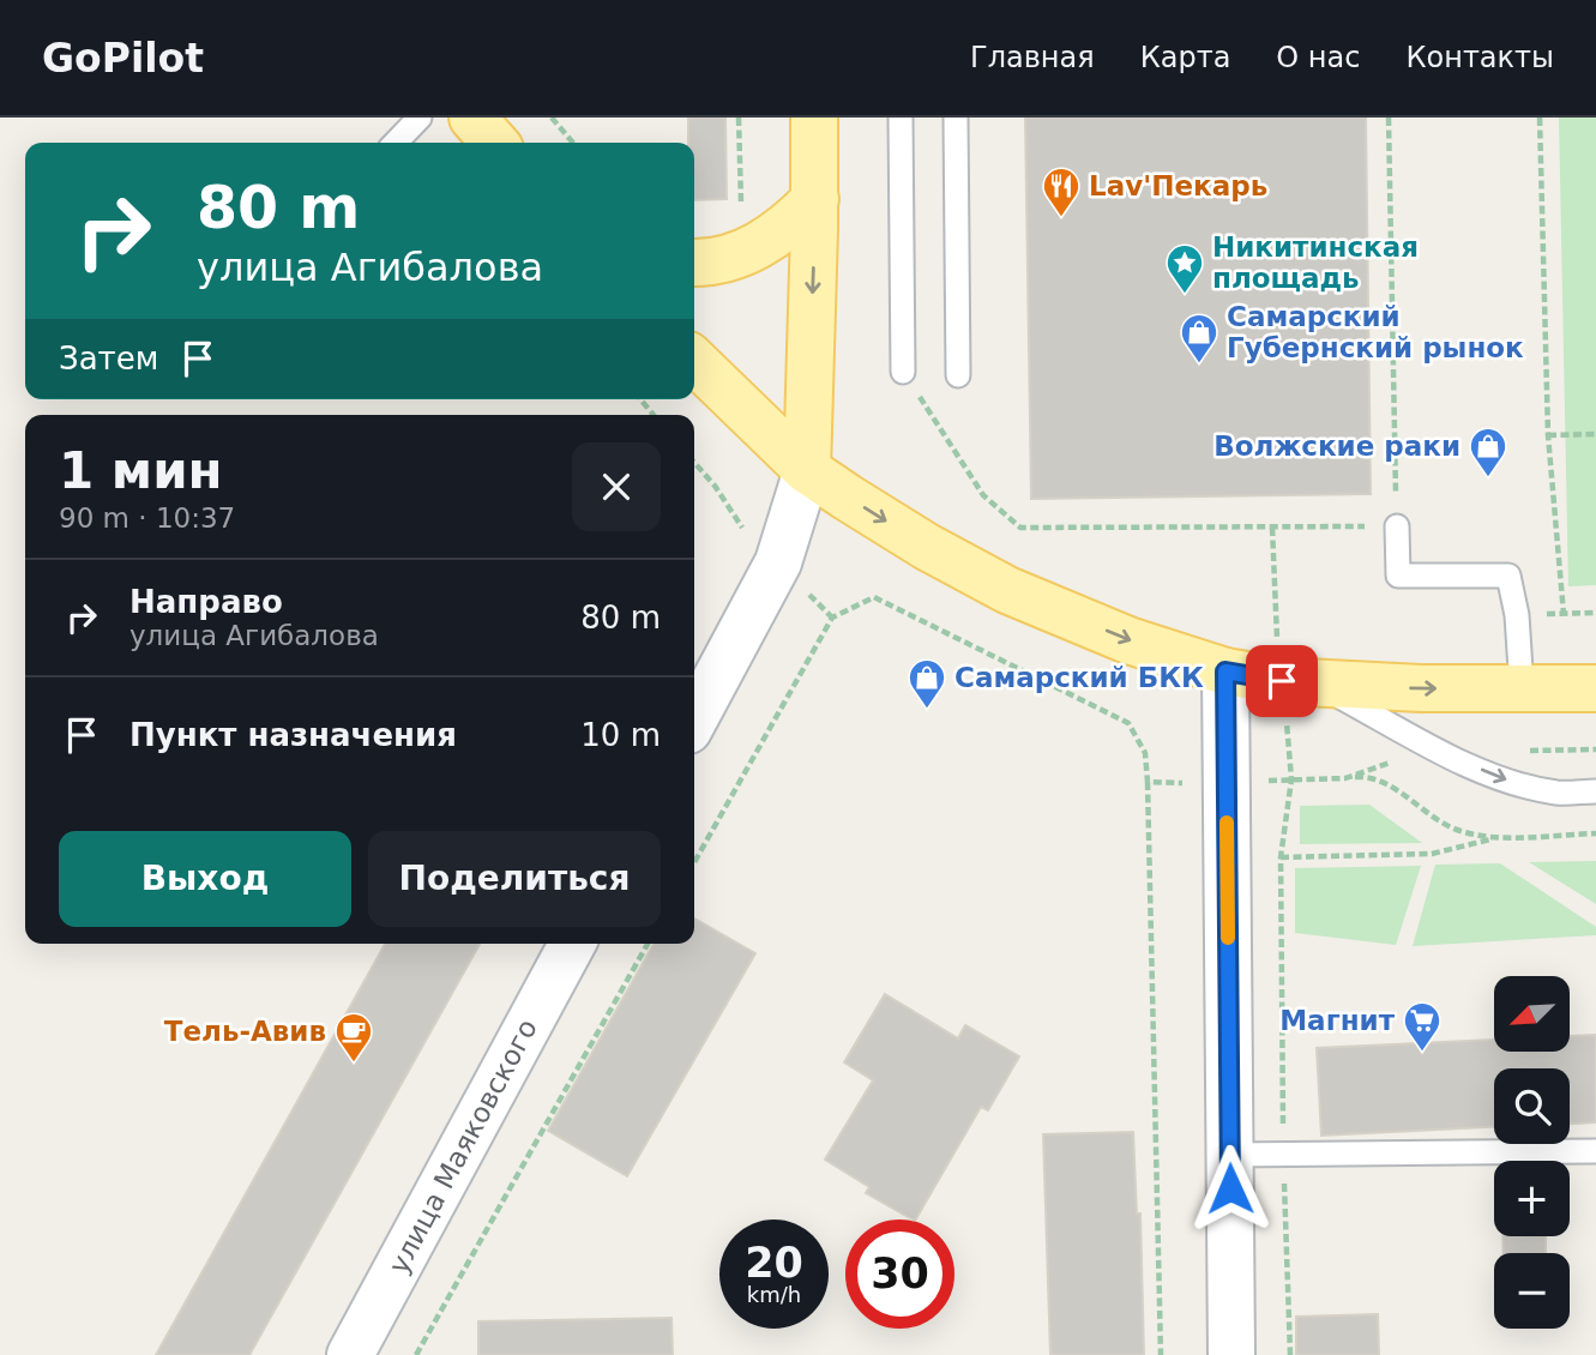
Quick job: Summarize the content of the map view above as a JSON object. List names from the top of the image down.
{
  "streets": {
    "street": ["улица Маяковского"]
  },
  "places": {
    "restaurant": ["Lav'Пекарь"],
    "place": ["Никитинская площадь"],
    "shop": ["Самарский Губернский рынок", "Волжские раки", "Самарский БКК"],
    "supermarket": ["Магнит"],
    "cafe": ["Тель-Авив"]
  },
  "north": "bottom left",
  "page": {
    "header": "GoPilot",
    "nav": [
      "Главная",
      "Карта",
      "О нас",
      "Контакты"
    ],
    "turn": ["80 m", "улица Агибалова"],
    "then": "Затем",
    "heading": ["1 мин", "90 m · 10:37"],
    "list": [
      {
        "name": "Направо",
        "note": "улица Агибалова",
        "value": "80 m"
      },
      {
        "name": "Пункт назначения",
        "value": "10 m"
      }
    ],
    "buttons": ["Выход", "Поделиться"],
    "map_buttons": ["+", "−"],
    "speed": "20 km/h",
    "limit": "30"
  }
}
